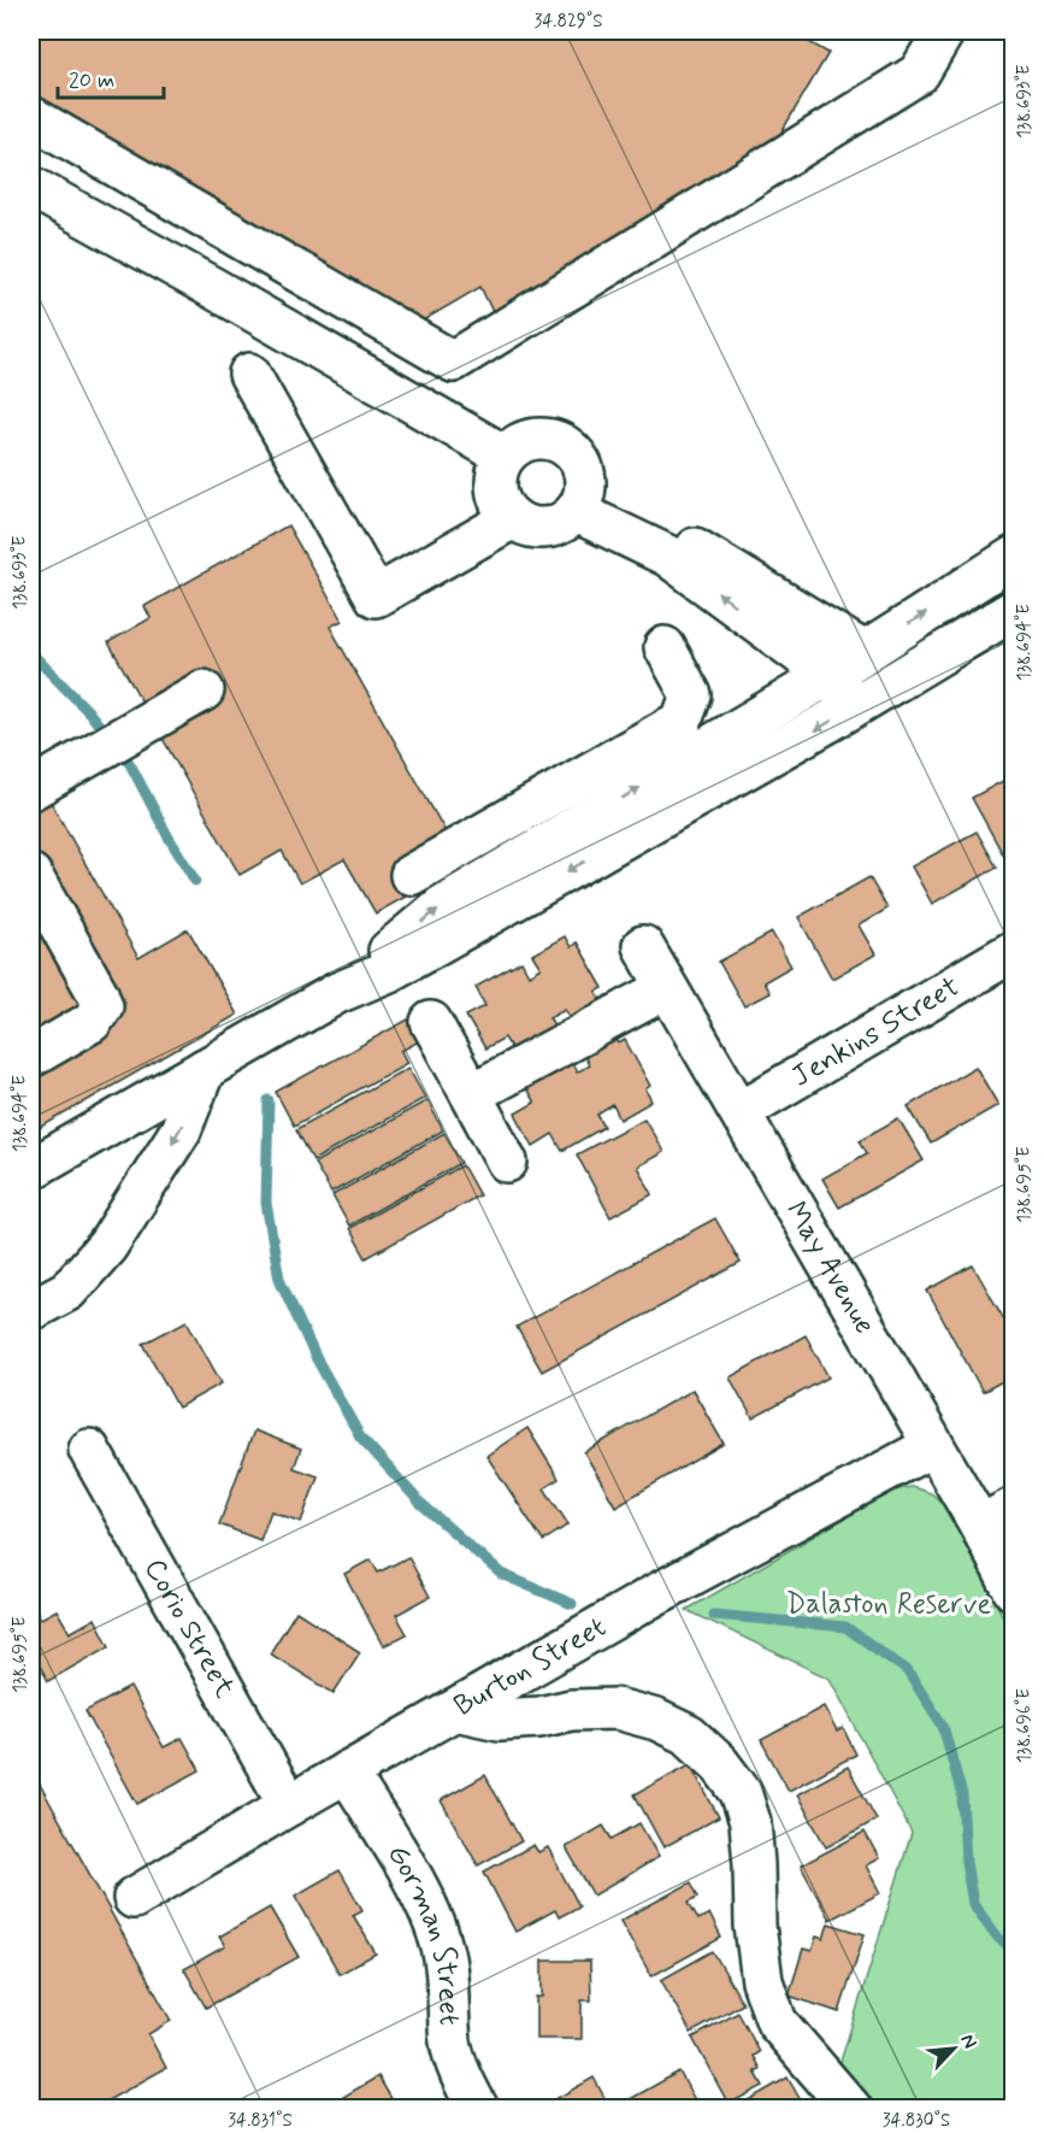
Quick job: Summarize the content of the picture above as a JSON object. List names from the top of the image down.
{
  "streets": {
    "street": [
      "Jenkins Street",
      "May Avenue",
      "Corio Street",
      "Burton Street",
      "Gorman Street"
    ]
  },
  "crossings": [
    ["Jenkins Street", "May Avenue"],
    ["May Avenue", "Burton Street"],
    ["Corio Street", "Burton Street"],
    ["Burton Street", "Gorman Street"]
  ],
  "parks": ["Dalaston Reserve"],
  "scale_bar": "20 m",
  "north": "top right",
  "coordinates": [
    "34.829°S",
    "138.693°E",
    "138.694°E",
    "138.695°E",
    "138.696°E",
    "34.831°S",
    "34.830°S"
  ]
}
